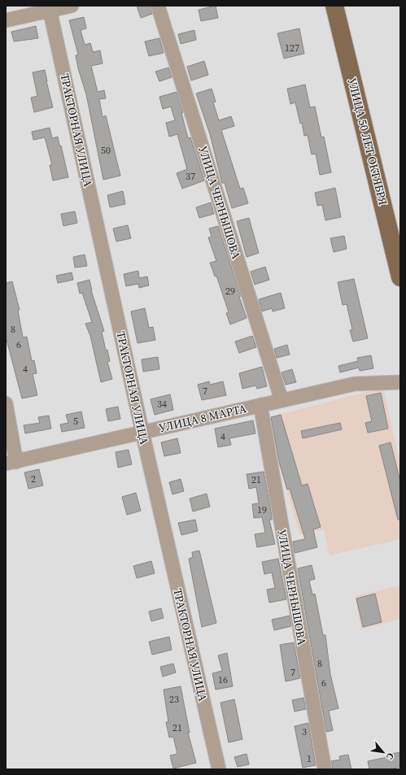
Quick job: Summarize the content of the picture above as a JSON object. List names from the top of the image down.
{
  "streets": {
    "main road": ["УЛИЦА 50 ЛЕТ ОКТЯБРЯ"],
    "street": ["ТРАКТОРНАЯ УЛИЦА", "УЛИЦА ЧЕРНЫШОВА", "УЛИЦА 8 МАРТА"]
  },
  "crossings": [
    ["ТРАКТОРНАЯ УЛИЦА", "УЛИЦА 8 МАРТА"],
    ["УЛИЦА ЧЕРНЫШОВА", "УЛИЦА 8 МАРТА"]
  ],
  "house_numbers": [
    "127",
    "50",
    "37",
    "29",
    "8",
    "6",
    "4",
    "7",
    "34",
    "5",
    "4",
    "2",
    "21",
    "19",
    "8",
    "7",
    "16",
    "6",
    "23",
    "21",
    "3",
    "1"
  ],
  "north": "bottom right"
}
